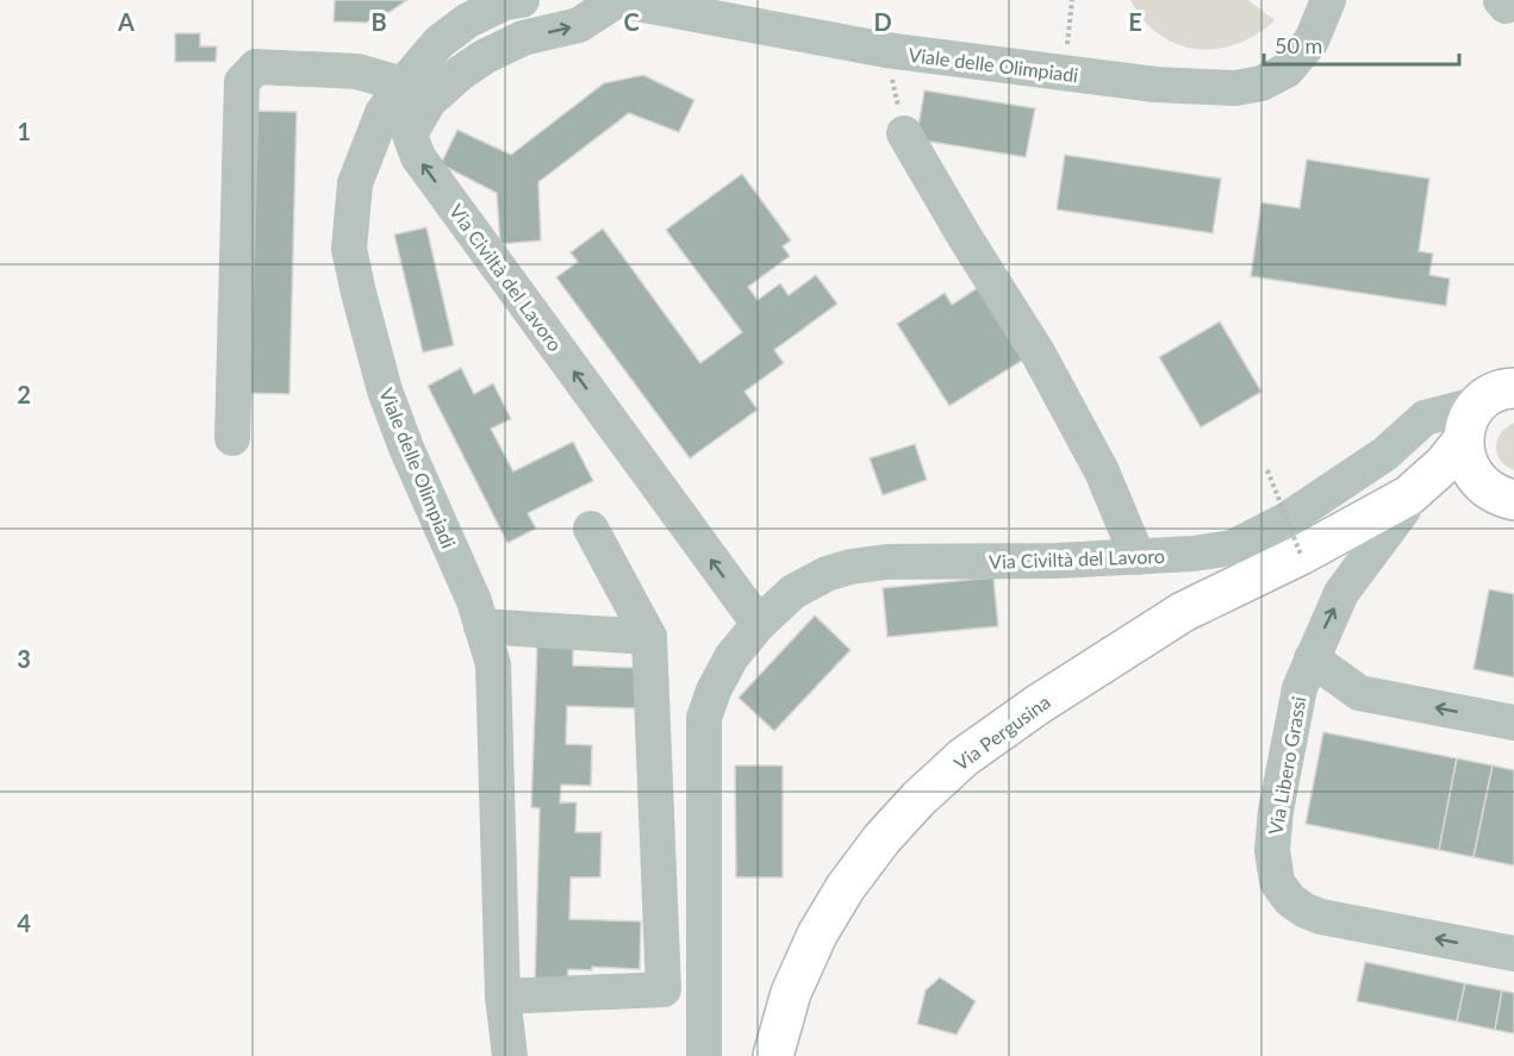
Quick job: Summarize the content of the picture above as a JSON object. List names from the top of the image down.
{
  "streets": {
    "main road": ["Via Pergusina"],
    "street": ["Viale delle Olimpiadi", "Via Civiltà del Lavoro", "Via Libero Grassi"]
  },
  "crossings": [
    ["Viale delle Olimpiadi", "Via Civiltà del Lavoro"],
    ["Via Civiltà del Lavoro", "Via Pergusina"]
  ],
  "scale_bar": "50 m",
  "grid": {
    "columns": [
      "A",
      "B",
      "C",
      "D",
      "E"
    ],
    "rows": [
      "1",
      "2",
      "3",
      "4"
    ]
  }
}
